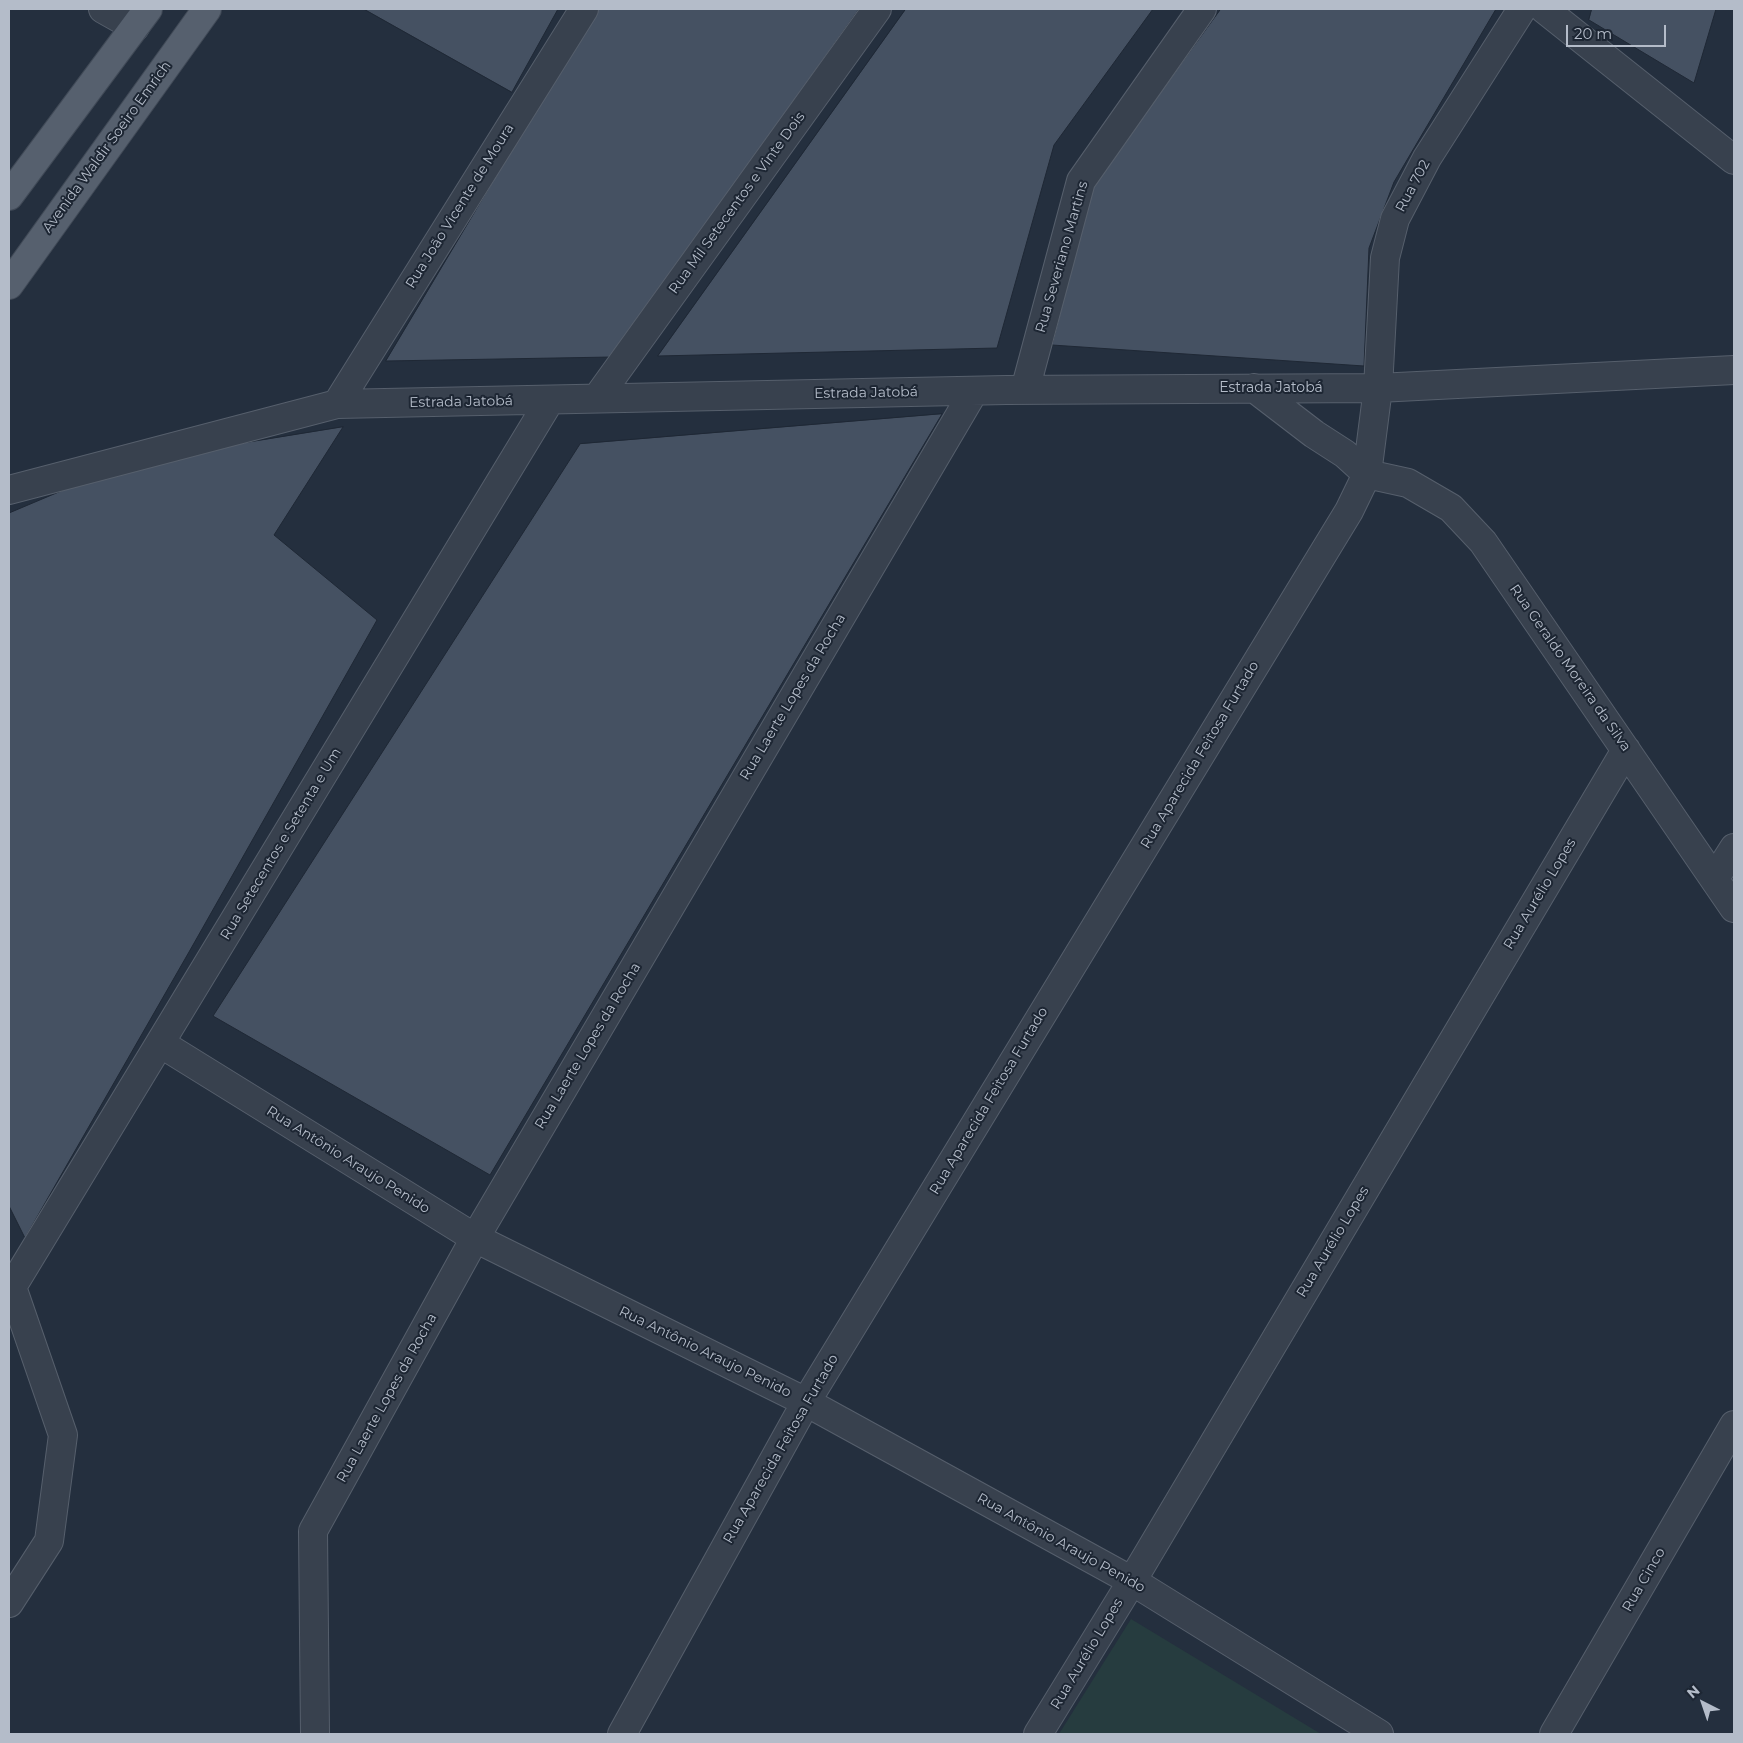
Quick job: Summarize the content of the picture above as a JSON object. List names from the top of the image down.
{
  "streets": {
    "main road": ["Avenida Waldir Soeiro Emrich"],
    "street": [
      "Rua 702",
      "Rua Mil Setecentos e Vinte Dois",
      "Rua João Vicente de Moura",
      "Rua Severiano Martins",
      "Estrada Jatobá",
      "Rua Geraldo Moreira da Silva",
      "Rua Laerte Lopes da Rocha",
      "Rua Aparecida Feitosa Furtado",
      "Rua Setecentos e Setenta e Um",
      "Rua Aurélio Lopes",
      "Rua Antônio Araujo Penido",
      "Rua Cinco"
    ]
  },
  "crossings": [
    ["Rua 702", "Estrada Jatobá"],
    ["Rua 702", "Rua Aparecida Feitosa Furtado"],
    ["Rua Mil Setecentos e Vinte Dois", "Estrada Jatobá"],
    ["Rua João Vicente de Moura", "Estrada Jatobá"],
    ["Rua Severiano Martins", "Estrada Jatobá"],
    ["Estrada Jatobá", "Rua Laerte Lopes da Rocha"],
    ["Estrada Jatobá", "Rua Aparecida Feitosa Furtado"],
    ["Estrada Jatobá", "Rua Setecentos e Setenta e Um"],
    ["Rua Geraldo Moreira da Silva", "Rua Aparecida Feitosa Furtado"],
    ["Rua Geraldo Moreira da Silva", "Rua Aurélio Lopes"],
    ["Rua Laerte Lopes da Rocha", "Rua Antônio Araujo Penido"],
    ["Rua Aparecida Feitosa Furtado", "Rua Antônio Araujo Penido"],
    ["Rua Setecentos e Setenta e Um", "Rua Antônio Araujo Penido"],
    ["Rua Aurélio Lopes", "Rua Antônio Araujo Penido"]
  ],
  "scale_bar": "20 m",
  "north": "top left"
}
